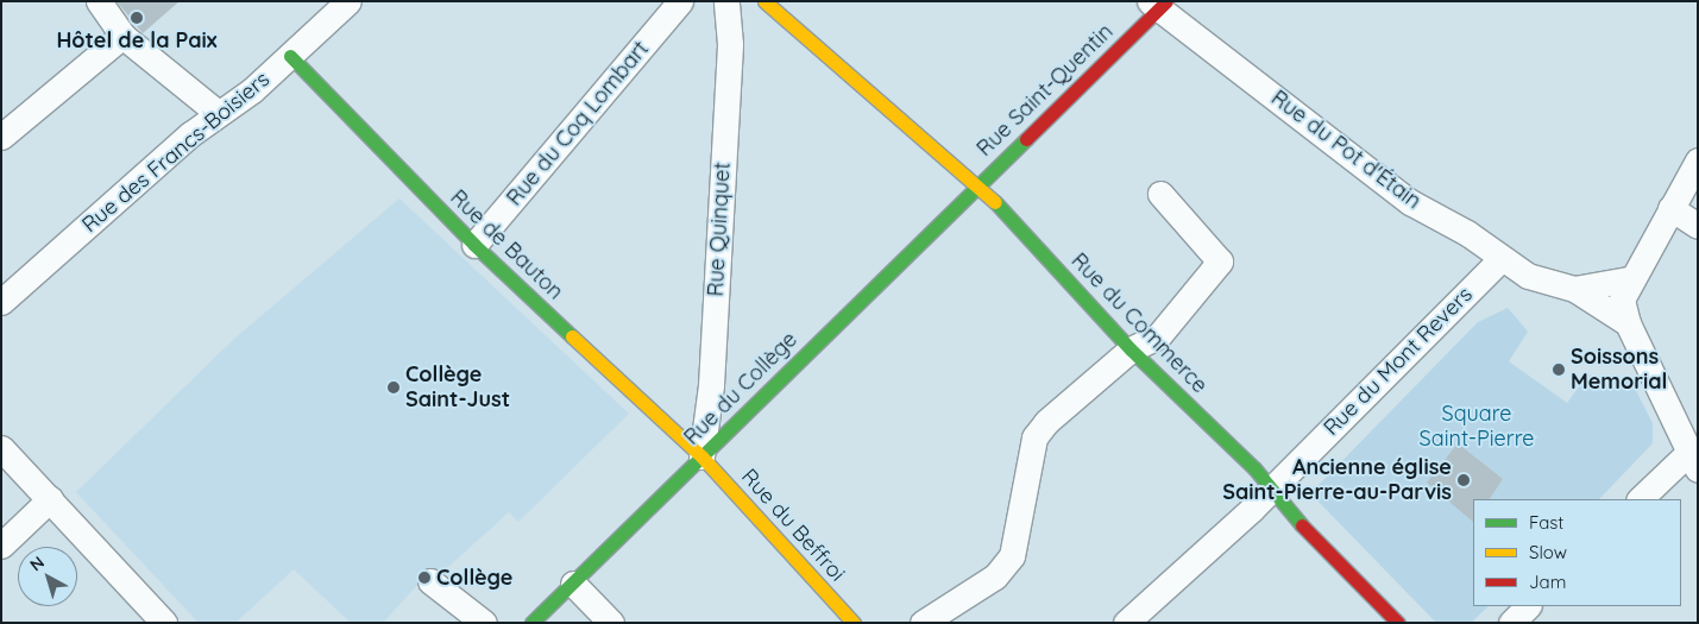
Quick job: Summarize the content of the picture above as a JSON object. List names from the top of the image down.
{
  "streets": {
    "street": [
      "Rue Saint-Quentin",
      "Rue du Coq Lombart",
      "Rue du Pot d'Étain",
      "Rue des Francs-Boisiers",
      "Rue Quinquet",
      "Rue de Bauton",
      "Rue du Commerce",
      "Rue du Mont Revers",
      "Rue du Collège",
      "Rue du Beffroi"
    ]
  },
  "crossings": [
    ["Rue Saint-Quentin", "Rue du Pot d'Étain"],
    ["Rue Saint-Quentin", "Rue du Commerce"],
    ["Rue Saint-Quentin", "Rue du Collège"],
    ["Rue du Coq Lombart", "Rue de Bauton"],
    ["Rue du Pot d'Étain", "Rue du Mont Revers"],
    ["Rue des Francs-Boisiers", "Rue de Bauton"],
    ["Rue Quinquet", "Rue de Bauton"],
    ["Rue Quinquet", "Rue du Collège"],
    ["Rue Quinquet", "Rue du Beffroi"],
    ["Rue de Bauton", "Rue du Collège"],
    ["Rue de Bauton", "Rue du Beffroi"],
    ["Rue du Commerce", "Rue du Mont Revers"],
    ["Rue du Commerce", "Rue du Collège"],
    ["Rue du Collège", "Rue du Beffroi"]
  ],
  "parks": ["Square Saint-Pierre"],
  "places": [
    "Hôtel de la Paix",
    "Soissons Memorial",
    "Collège Saint-Just",
    "Ancienne église Saint-Pierre-au-Parvis",
    "Collège"
  ],
  "legend": ["Fast", "Slow", "Jam"],
  "north": "top left"
}
